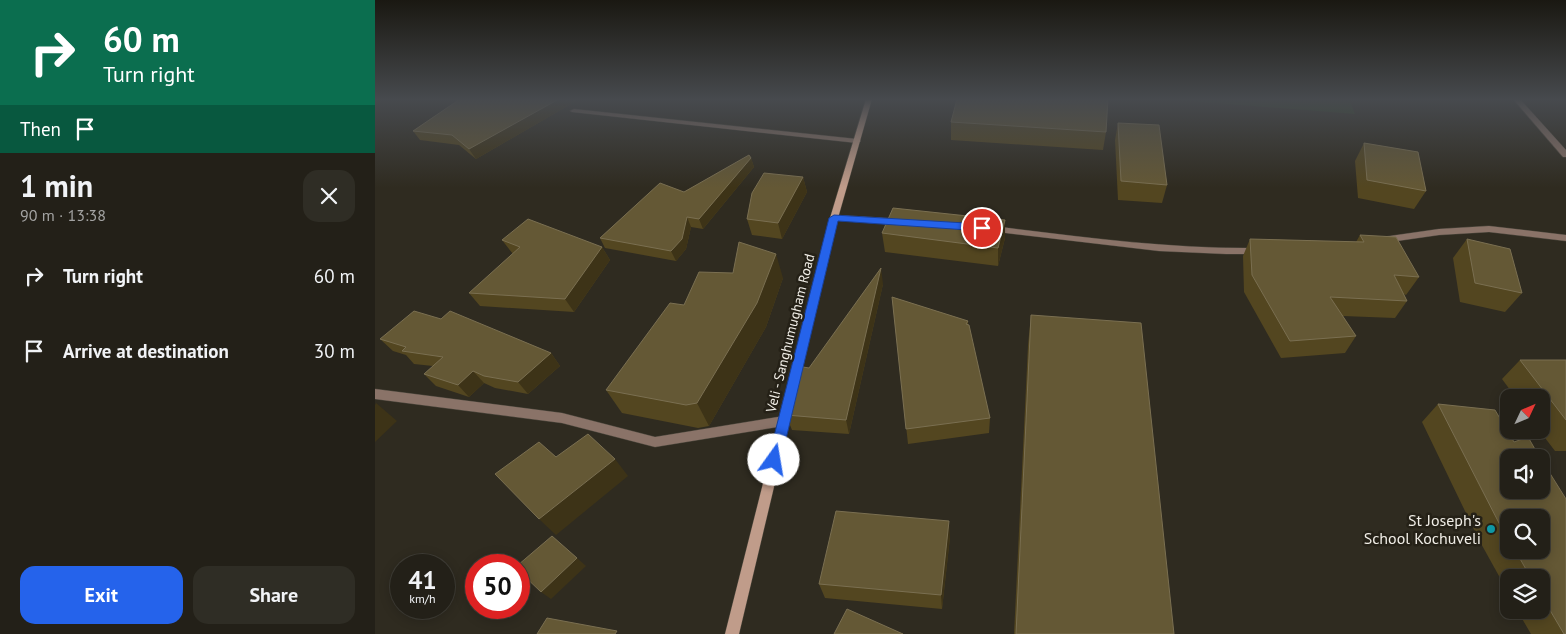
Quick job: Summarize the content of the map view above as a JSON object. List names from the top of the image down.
{
  "streets": {
    "main road": ["Veli - Sanghumugham Road"]
  },
  "places": ["St Joseph's School Kochuveli"],
  "north": "top right",
  "page": {
    "turn": ["60 m", "Turn right"],
    "then": "Then",
    "heading": ["1 min", "90 m · 13:38"],
    "list": [
      {
        "name": "Turn right",
        "value": "60 m"
      },
      {
        "name": "Arrive at destination",
        "value": "30 m"
      }
    ],
    "speed": "41 km/h",
    "limit": "50",
    "buttons": ["Exit", "Share"]
  }
}
